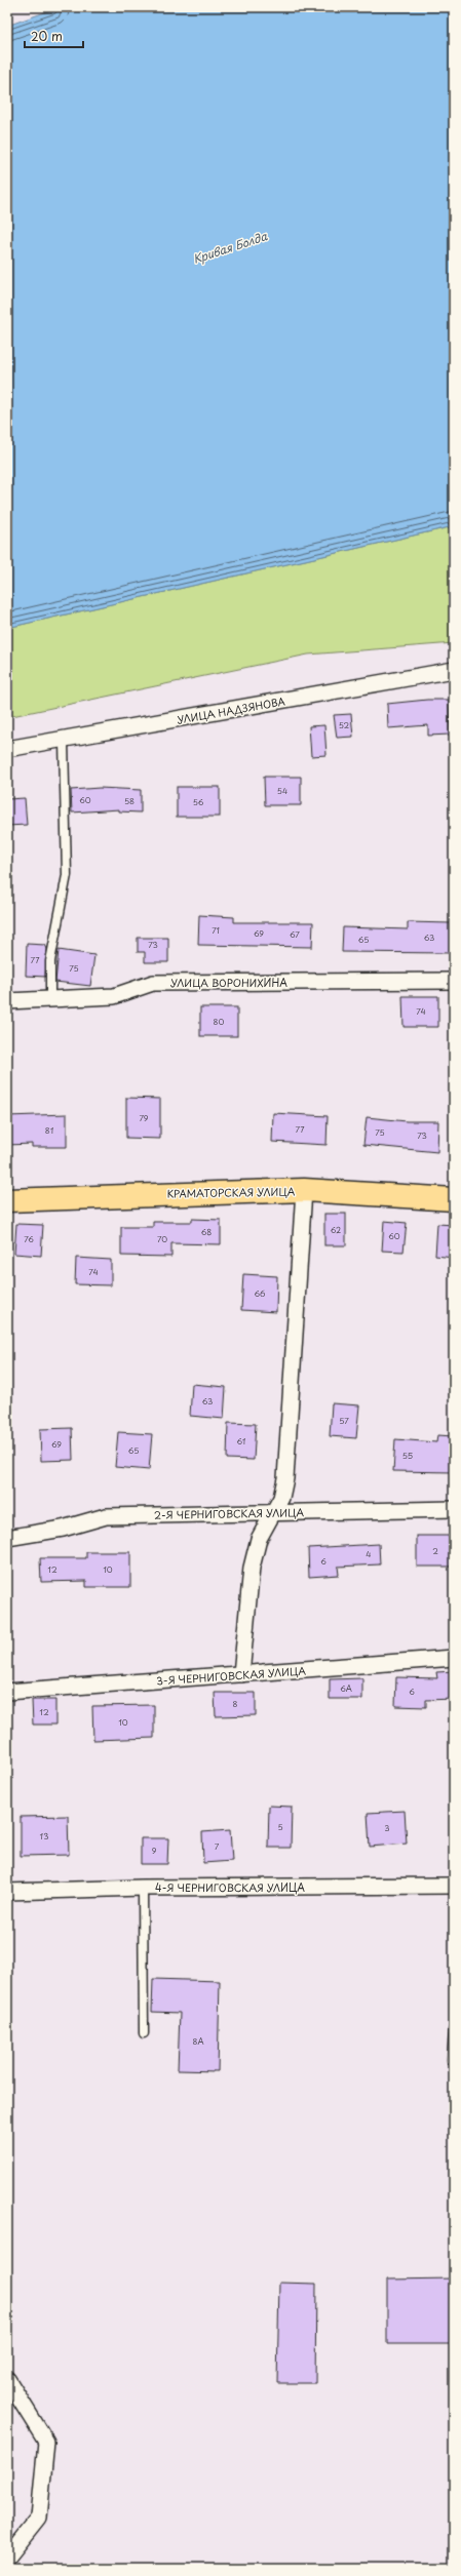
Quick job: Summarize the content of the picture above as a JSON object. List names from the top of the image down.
{
  "streets": {
    "main road": ["КРАМАТОРСКАЯ УЛИЦА"],
    "street": [
      "УЛИЦА НАДЗЯНОВА",
      "УЛИЦА ВОРОНИХИНА",
      "2-Я ЧЕРНИГОВСКАЯ УЛИЦА",
      "3-Я ЧЕРНИГОВСКАЯ УЛИЦА",
      "4-Я ЧЕРНИГОВСКАЯ УЛИЦА"
    ]
  },
  "water": ["Кривая Болда"],
  "house_numbers": [
    "52",
    "54",
    "60",
    "58",
    "56",
    "71",
    "69",
    "67",
    "63",
    "65",
    "73",
    "77",
    "75",
    "74",
    "80",
    "79",
    "77",
    "81",
    "75",
    "73",
    "62",
    "68",
    "60",
    "76",
    "70",
    "74",
    "66",
    "63",
    "57",
    "61",
    "69",
    "65",
    "55",
    "2",
    "4",
    "6",
    "12",
    "10",
    "6А",
    "6",
    "8",
    "12",
    "10",
    "5",
    "3",
    "13",
    "7",
    "9",
    "8А"
  ],
  "scale_bar": "20 m"
}
